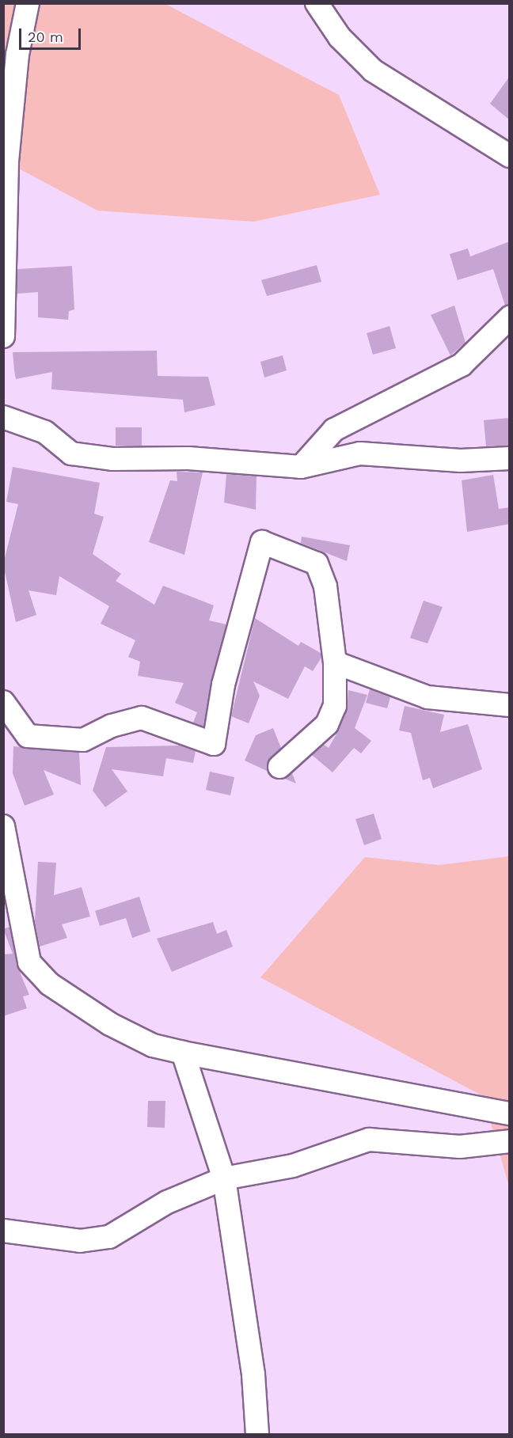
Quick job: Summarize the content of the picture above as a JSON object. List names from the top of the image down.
{
  "scale_bar": "20 m"
}
